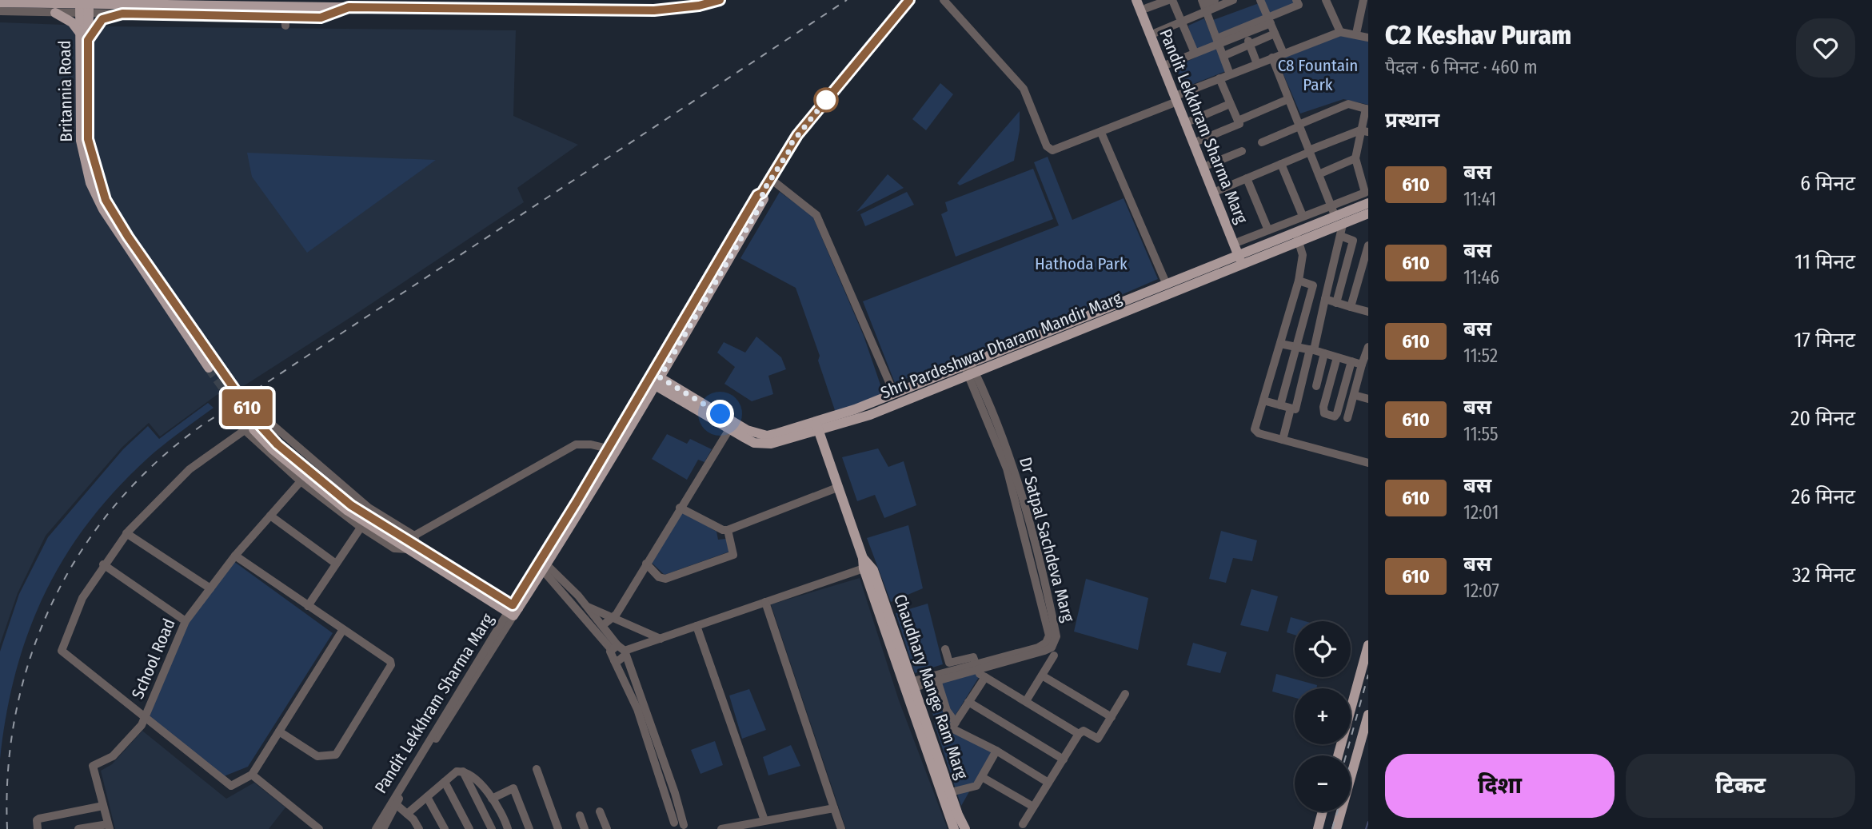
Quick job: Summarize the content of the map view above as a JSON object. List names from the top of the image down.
{
  "streets": {
    "main road": [
      "Britannia Road",
      "Pandit Lekkhram Sharma Marg",
      "Shri Pardeshwar Dharam Mandir Marg",
      "Chaudhary Mange Ram Marg"
    ],
    "street": ["Dr Satpal Sachdeva Marg", "School Road"]
  },
  "crossings": [
    ["Pandit Lekkhram Sharma Marg", "Shri Pardeshwar Dharam Mandir Marg"],
    ["Shri Pardeshwar Dharam Mandir Marg", "Dr Satpal Sachdeva Marg"],
    ["Shri Pardeshwar Dharam Mandir Marg", "Chaudhary Mange Ram Marg"],
    ["Dr Satpal Sachdeva Marg", "Chaudhary Mange Ram Marg"]
  ],
  "parks": ["C8 Fountain Park", "Hathoda Park"],
  "lines": ["bus line 610"],
  "page": {
    "on_map": "610",
    "heading": [
      ["C2 Keshav Puram", "पैदल · 6 मिनट · 460 m"],
      "प्रस्थान"
    ],
    "list": [
      {
        "mark": "610",
        "name": "बस",
        "note": "11:41",
        "value": "6 मिनट"
      },
      {
        "mark": "610",
        "name": "बस",
        "note": "11:46",
        "value": "11 मिनट"
      },
      {
        "mark": "610",
        "name": "बस",
        "note": "11:52",
        "value": "17 मिनट"
      },
      {
        "mark": "610",
        "name": "बस",
        "note": "11:55",
        "value": "20 मिनट"
      },
      {
        "mark": "610",
        "name": "बस",
        "note": "12:01",
        "value": "26 मिनट"
      },
      {
        "mark": "610",
        "name": "बस",
        "note": "12:07",
        "value": "32 मिनट"
      }
    ],
    "map_buttons": ["+", "−"],
    "buttons": ["दिशा", "टिकट"]
  }
}
